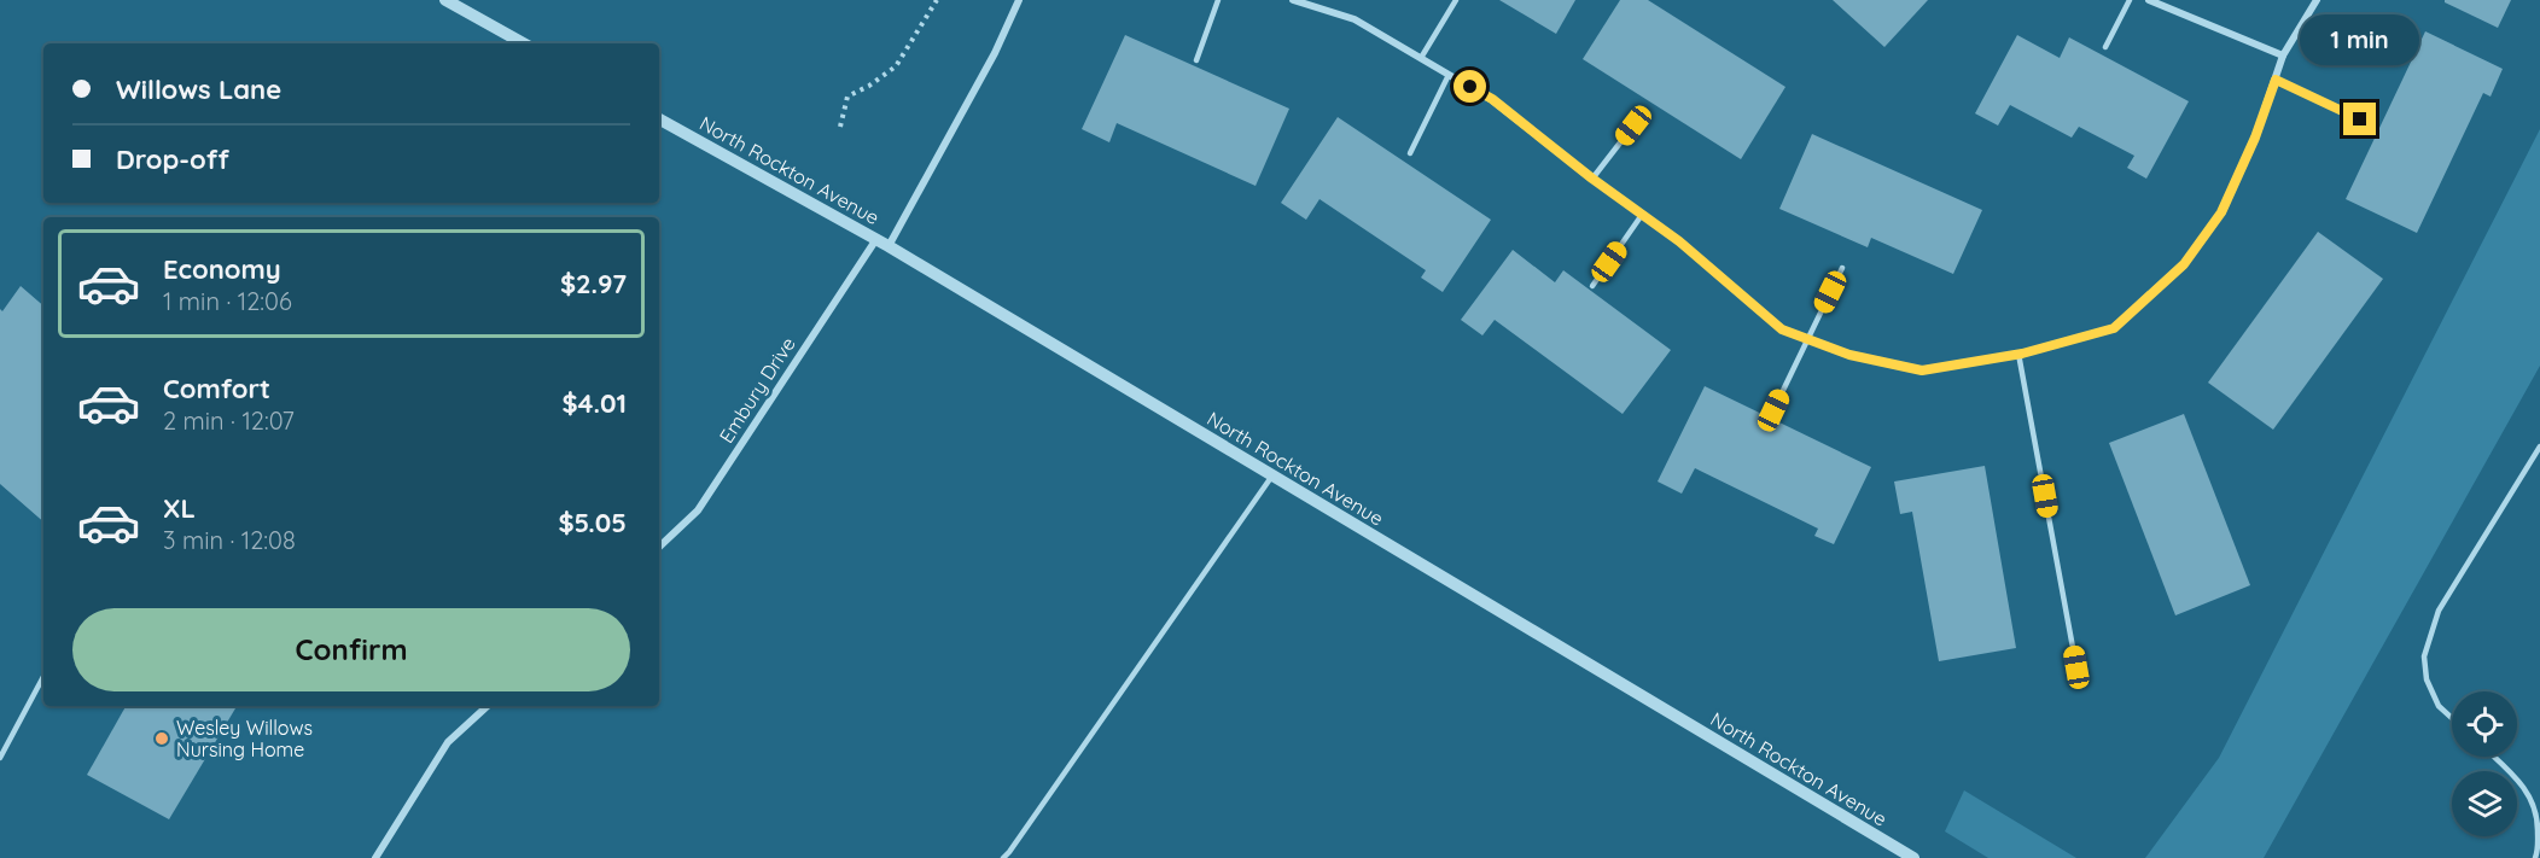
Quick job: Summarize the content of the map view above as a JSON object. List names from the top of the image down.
{
  "streets": {
    "street": ["North Rockton Avenue", "Embury Drive"]
  },
  "crossings": [
    ["North Rockton Avenue", "Embury Drive"]
  ],
  "places": ["Wesley Willows Nursing Home"],
  "page": {
    "bubble": "1 min",
    "banner": ["Willows Lane", "Drop-off"],
    "list": [
      {
        "name": "Economy",
        "note": "1 min · 12:06",
        "value": "$2.97"
      },
      {
        "name": "Comfort",
        "note": "2 min · 12:07",
        "value": "$4.01"
      },
      {
        "name": "XL",
        "note": "3 min · 12:08",
        "value": "$5.05"
      }
    ],
    "buttons": "Confirm"
  }
}
